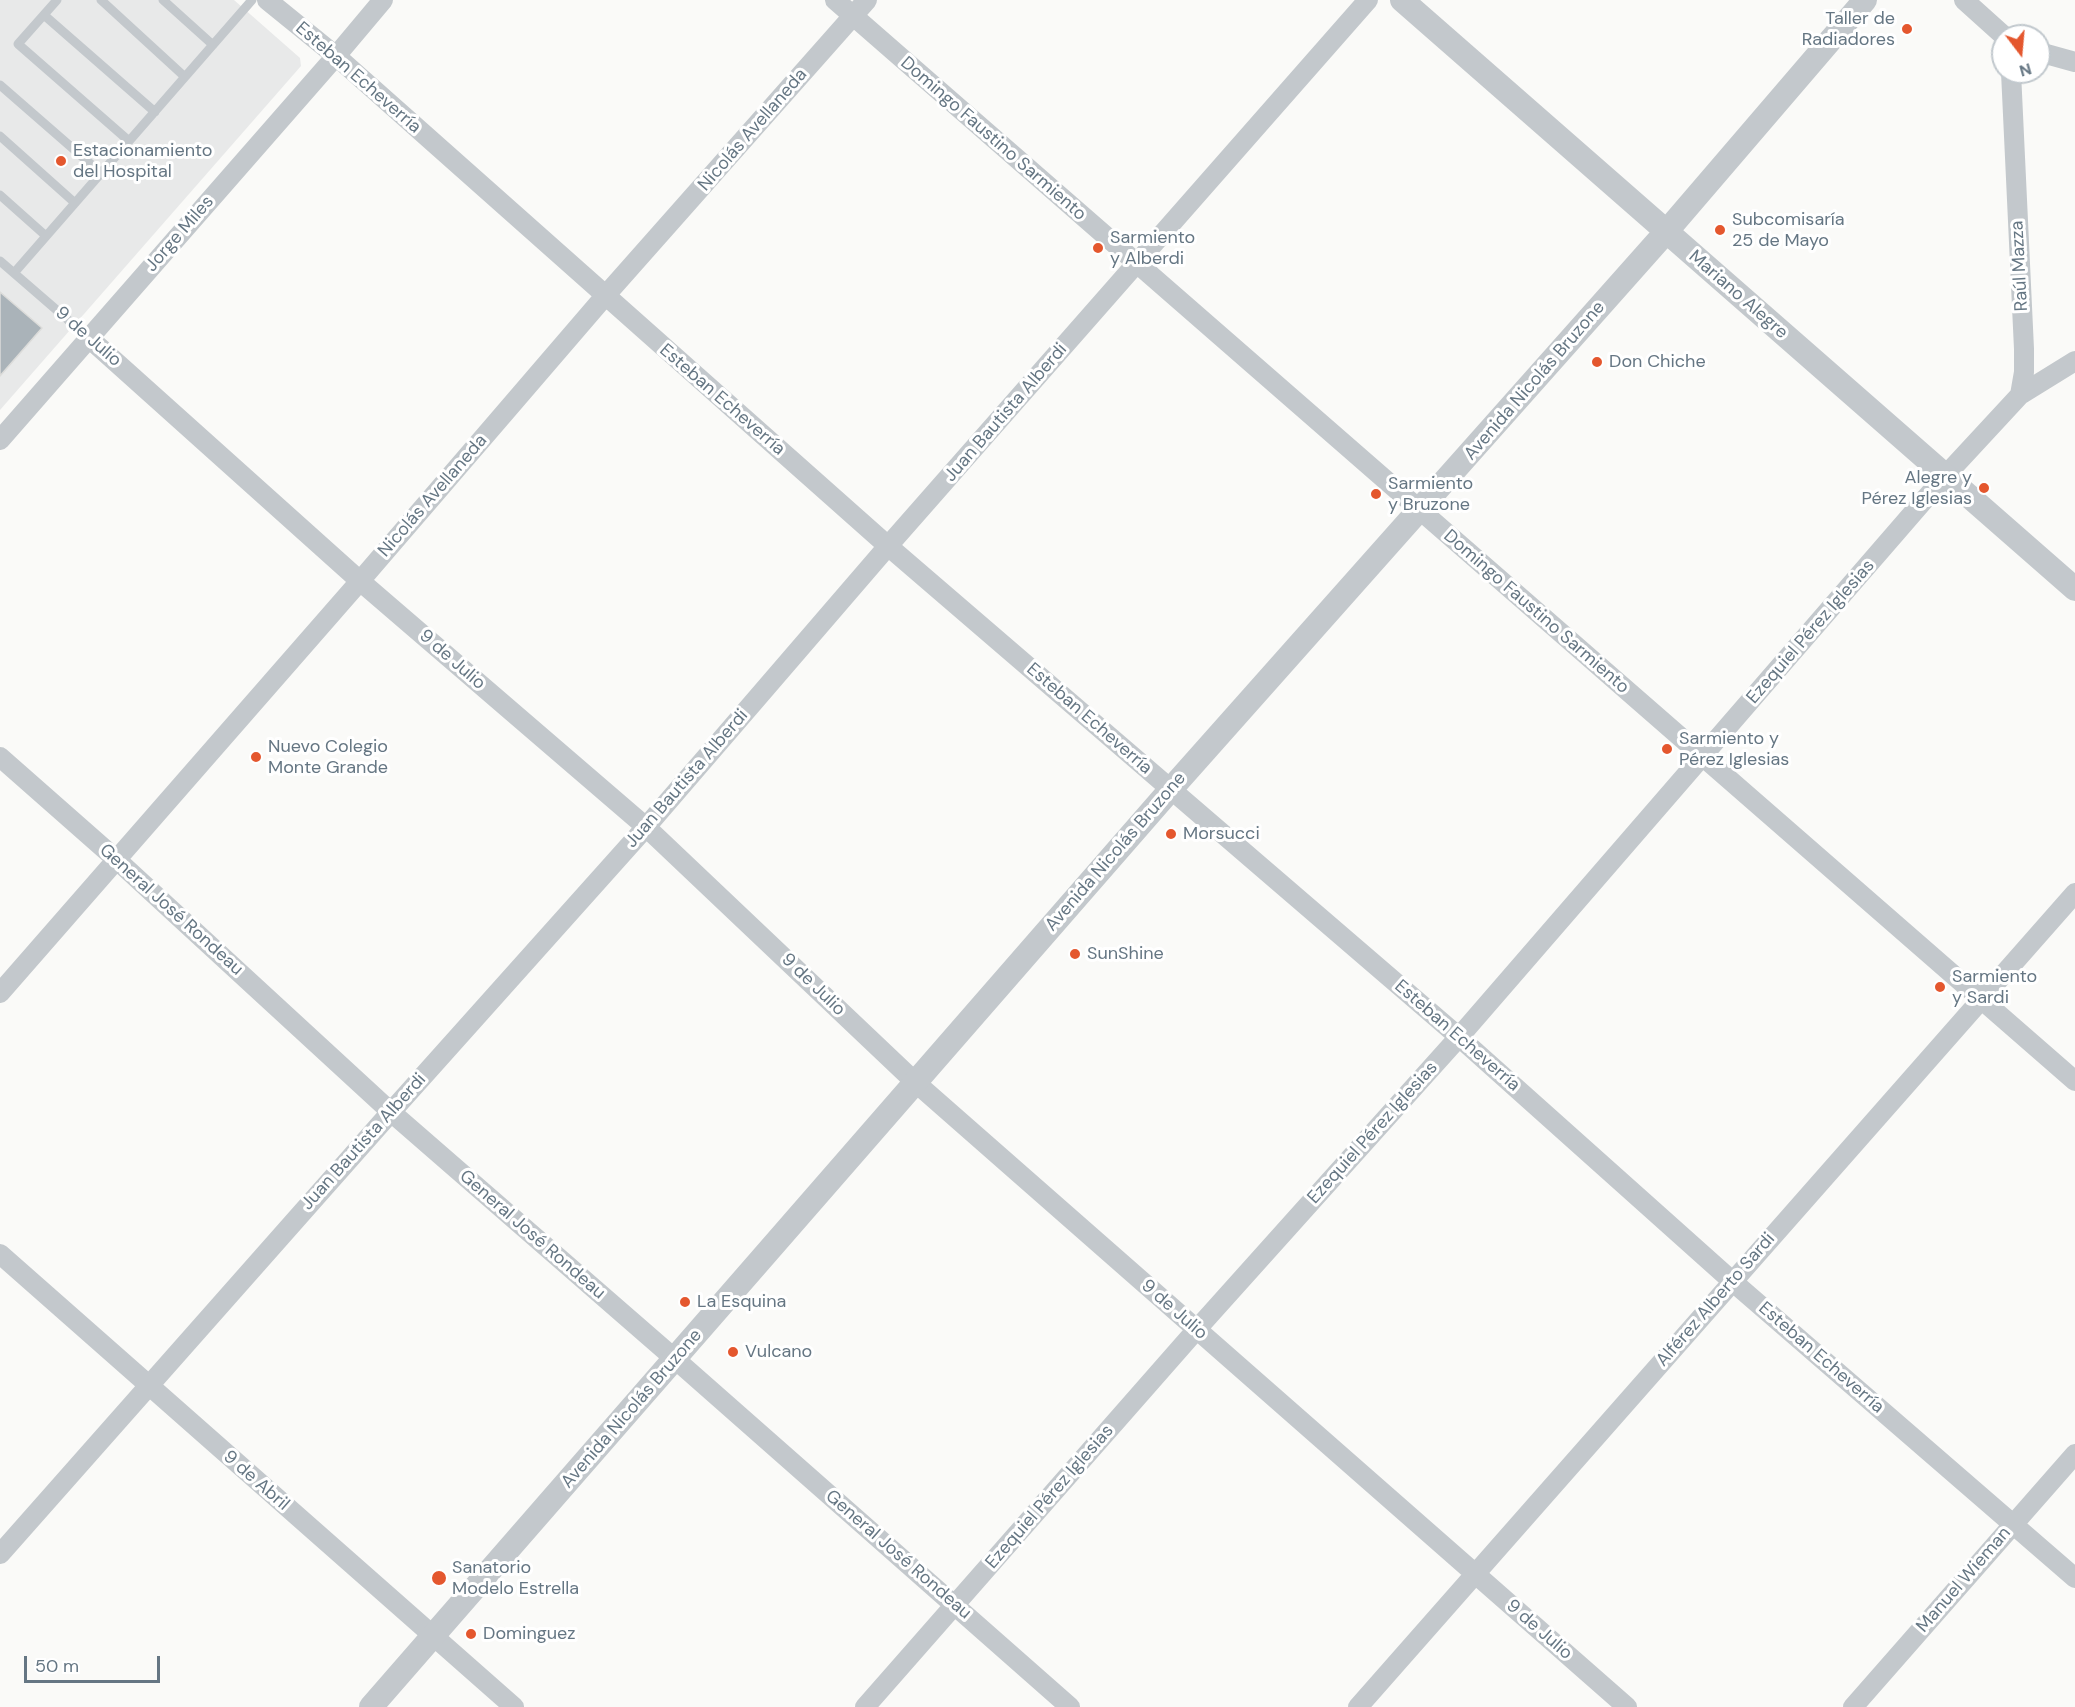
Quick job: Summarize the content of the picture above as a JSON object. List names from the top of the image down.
{
  "streets": {
    "street": [
      "Esteban Echeverría",
      "Nicolás Avellaneda",
      "Domingo Faustino Sarmiento",
      "Jorge Miles",
      "Raúl Mazza",
      "Mariano Alegre",
      "9 de Julio",
      "Avenida Nicolás Bruzone",
      "Juan Bautista Alberdi",
      "Ezequiel Pérez Iglesias",
      "General José Rondeau",
      "Alférez Alberto Sardi",
      "9 de Abril",
      "Manuel Wieman"
    ]
  },
  "crossings": [
    ["Esteban Echeverría", "Nicolás Avellaneda"],
    ["Esteban Echeverría", "Jorge Miles"],
    ["Esteban Echeverría", "Avenida Nicolás Bruzone"],
    ["Esteban Echeverría", "Juan Bautista Alberdi"],
    ["Esteban Echeverría", "Ezequiel Pérez Iglesias"],
    ["Esteban Echeverría", "Alférez Alberto Sardi"],
    ["Esteban Echeverría", "Manuel Wieman"],
    ["Nicolás Avellaneda", "Domingo Faustino Sarmiento"],
    ["Nicolás Avellaneda", "9 de Julio"],
    ["Nicolás Avellaneda", "General José Rondeau"],
    ["Domingo Faustino Sarmiento", "Avenida Nicolás Bruzone"],
    ["Domingo Faustino Sarmiento", "Juan Bautista Alberdi"],
    ["Domingo Faustino Sarmiento", "Ezequiel Pérez Iglesias"],
    ["Domingo Faustino Sarmiento", "Alférez Alberto Sardi"],
    ["Jorge Miles", "9 de Julio"],
    ["Raúl Mazza", "Ezequiel Pérez Iglesias"],
    ["Mariano Alegre", "Avenida Nicolás Bruzone"],
    ["Mariano Alegre", "Ezequiel Pérez Iglesias"],
    ["9 de Julio", "Avenida Nicolás Bruzone"],
    ["9 de Julio", "Juan Bautista Alberdi"],
    ["9 de Julio", "Ezequiel Pérez Iglesias"],
    ["9 de Julio", "Alférez Alberto Sardi"],
    ["Avenida Nicolás Bruzone", "General José Rondeau"],
    ["Avenida Nicolás Bruzone", "9 de Abril"],
    ["Juan Bautista Alberdi", "General José Rondeau"],
    ["Juan Bautista Alberdi", "9 de Abril"],
    ["Ezequiel Pérez Iglesias", "General José Rondeau"]
  ],
  "places": [
    "Taller de Radiadores",
    "Estacionamiento del Hospital",
    "Subcomisaría 25 de Mayo",
    "Sarmiento y Alberdi",
    "Don Chiche",
    "Alegre y Pérez Iglesias",
    "Sarmiento y Bruzone",
    "Sarmiento y Pérez Iglesias",
    "Nuevo Colegio Monte Grande",
    "Morsucci",
    "SunShine",
    "Sarmiento y Sardi",
    "La Esquina",
    "Vulcano",
    "Sanatorio Modelo Estrella",
    "Dominguez"
  ],
  "scale_bar": "50 m",
  "north": "bottom"
}
